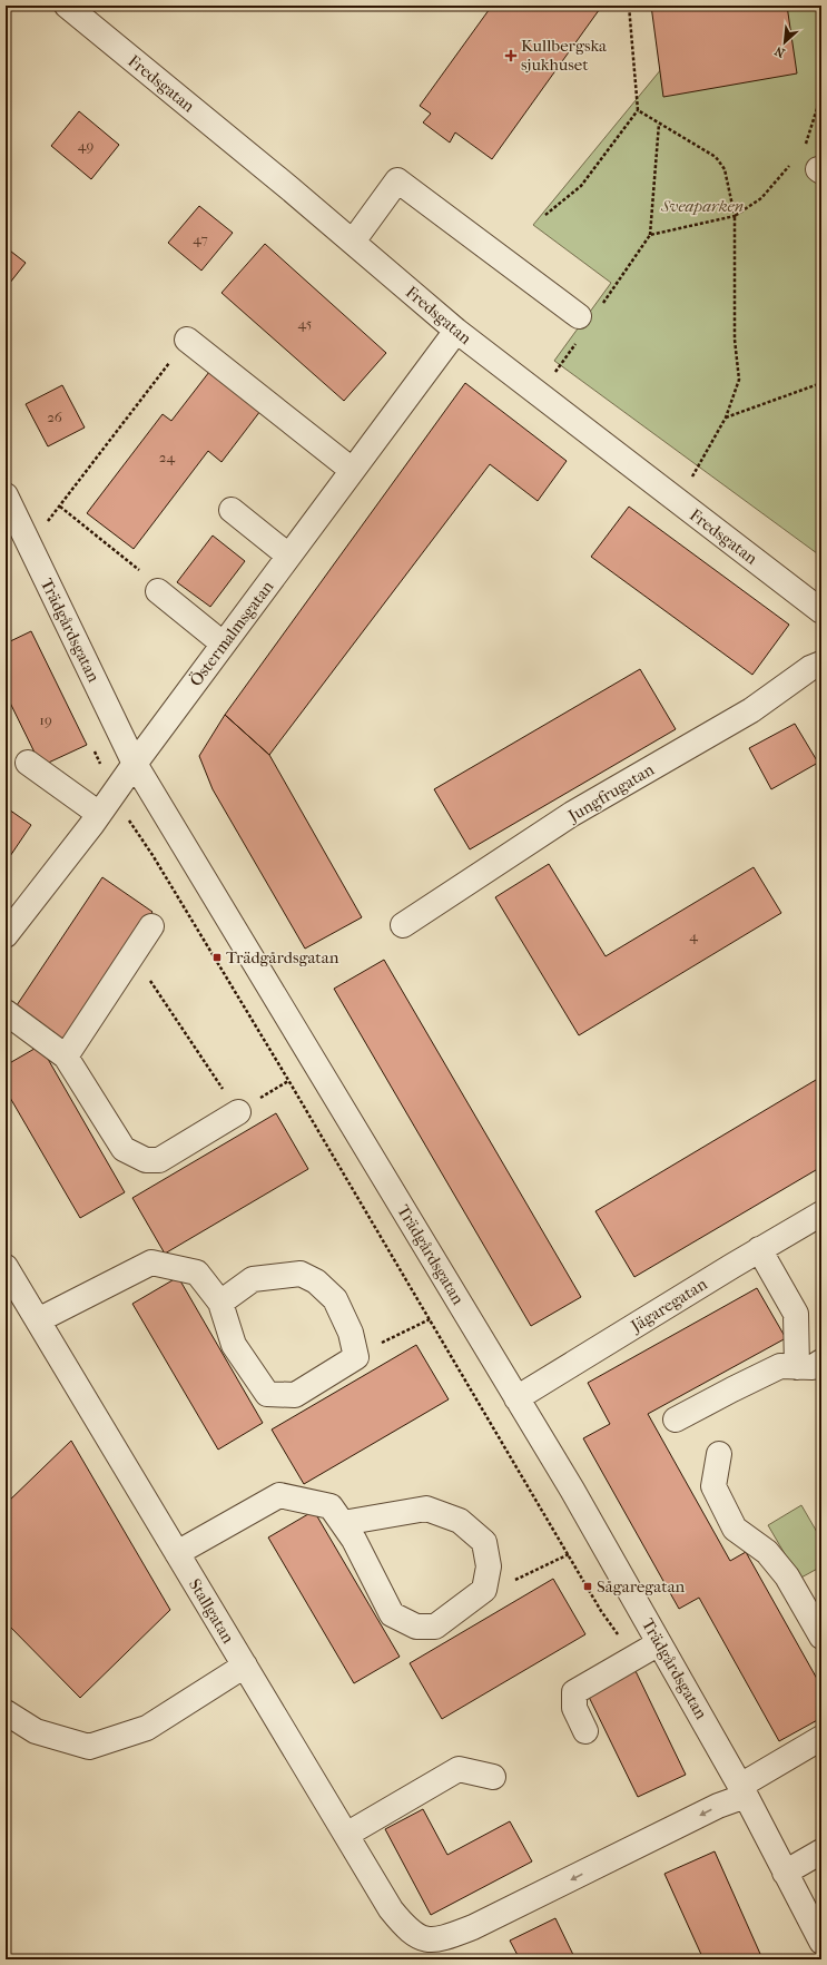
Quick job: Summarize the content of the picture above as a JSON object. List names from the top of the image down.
{
  "streets": {
    "street": [
      "Fredsgatan",
      "Trädgårdsgatan",
      "Östermalmsgatan",
      "Jungfrugatan",
      "Jägaregatan",
      "Stallgatan"
    ]
  },
  "crossings": [
    ["Fredsgatan", "Östermalmsgatan"],
    ["Trädgårdsgatan", "Östermalmsgatan"],
    ["Trädgårdsgatan", "Jägaregatan"]
  ],
  "parks": ["Sveaparken"],
  "places": {
    "health": ["Kullbergska sjukhuset"],
    "transit": ["Trädgårdsgatan", "Sågaregatan"]
  },
  "house_numbers": [
    "49",
    "47",
    "45",
    "26",
    "24",
    "19",
    "4"
  ],
  "north": "bottom left"
}
